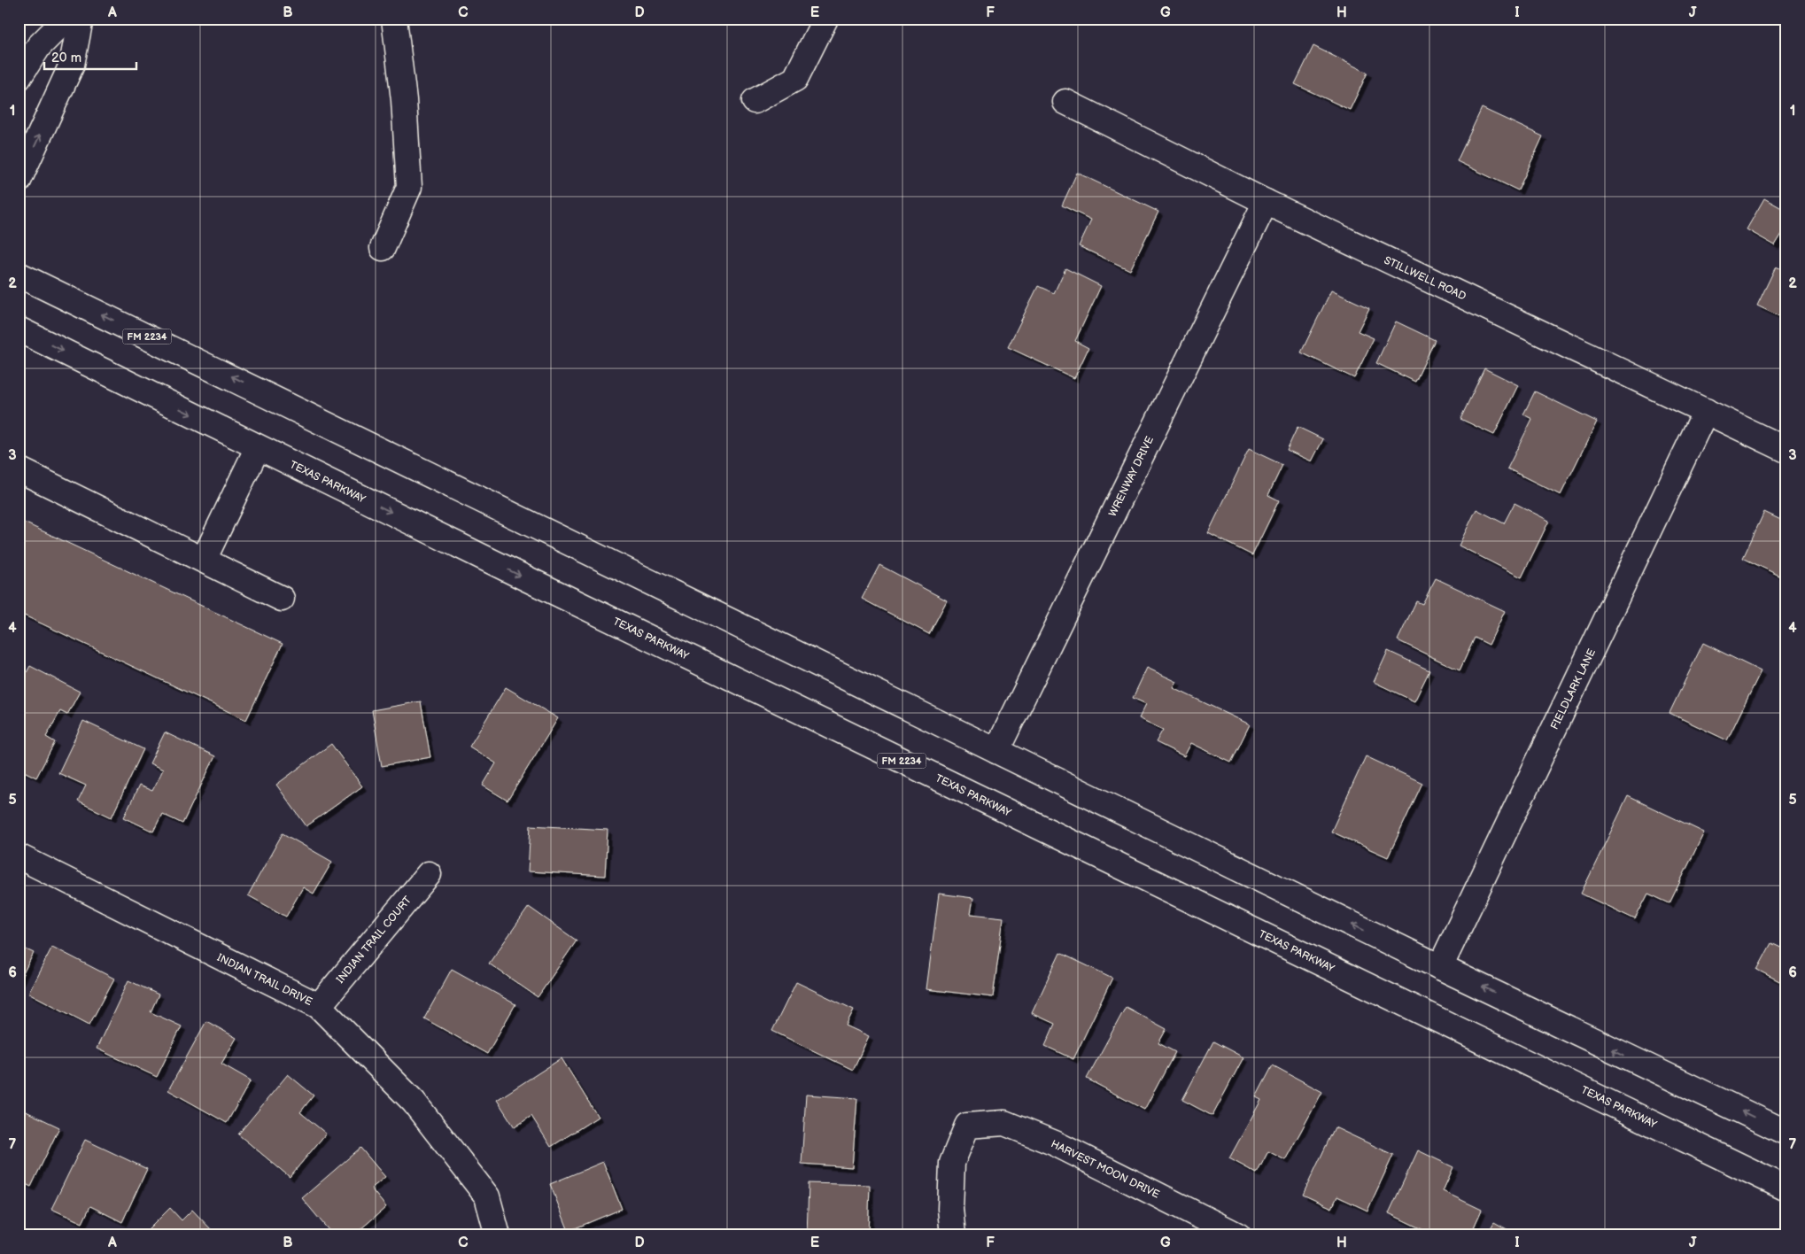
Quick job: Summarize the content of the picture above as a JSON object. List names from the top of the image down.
{
  "streets": {
    "main road": [
      "STILLWELL ROAD",
      "FM 2234",
      "WRENWAY DRIVE",
      "TEXAS PARKWAY",
      "FIELDLARK LANE",
      "INDIAN TRAIL COURT",
      "INDIAN TRAIL DRIVE",
      "HARVEST MOON DRIVE"
    ]
  },
  "crossings": [
    ["STILLWELL ROAD", "WRENWAY DRIVE"],
    ["STILLWELL ROAD", "FIELDLARK LANE"],
    ["FM 2234", "WRENWAY DRIVE"],
    ["FM 2234", "FIELDLARK LANE"],
    ["INDIAN TRAIL COURT", "INDIAN TRAIL DRIVE"]
  ],
  "scale_bar": "20 m",
  "grid": {
    "columns": [
      "A",
      "B",
      "C",
      "D",
      "E",
      "F",
      "G",
      "H",
      "I",
      "J"
    ],
    "rows": [
      "1",
      "2",
      "3",
      "4",
      "5",
      "6",
      "7"
    ]
  }
}
